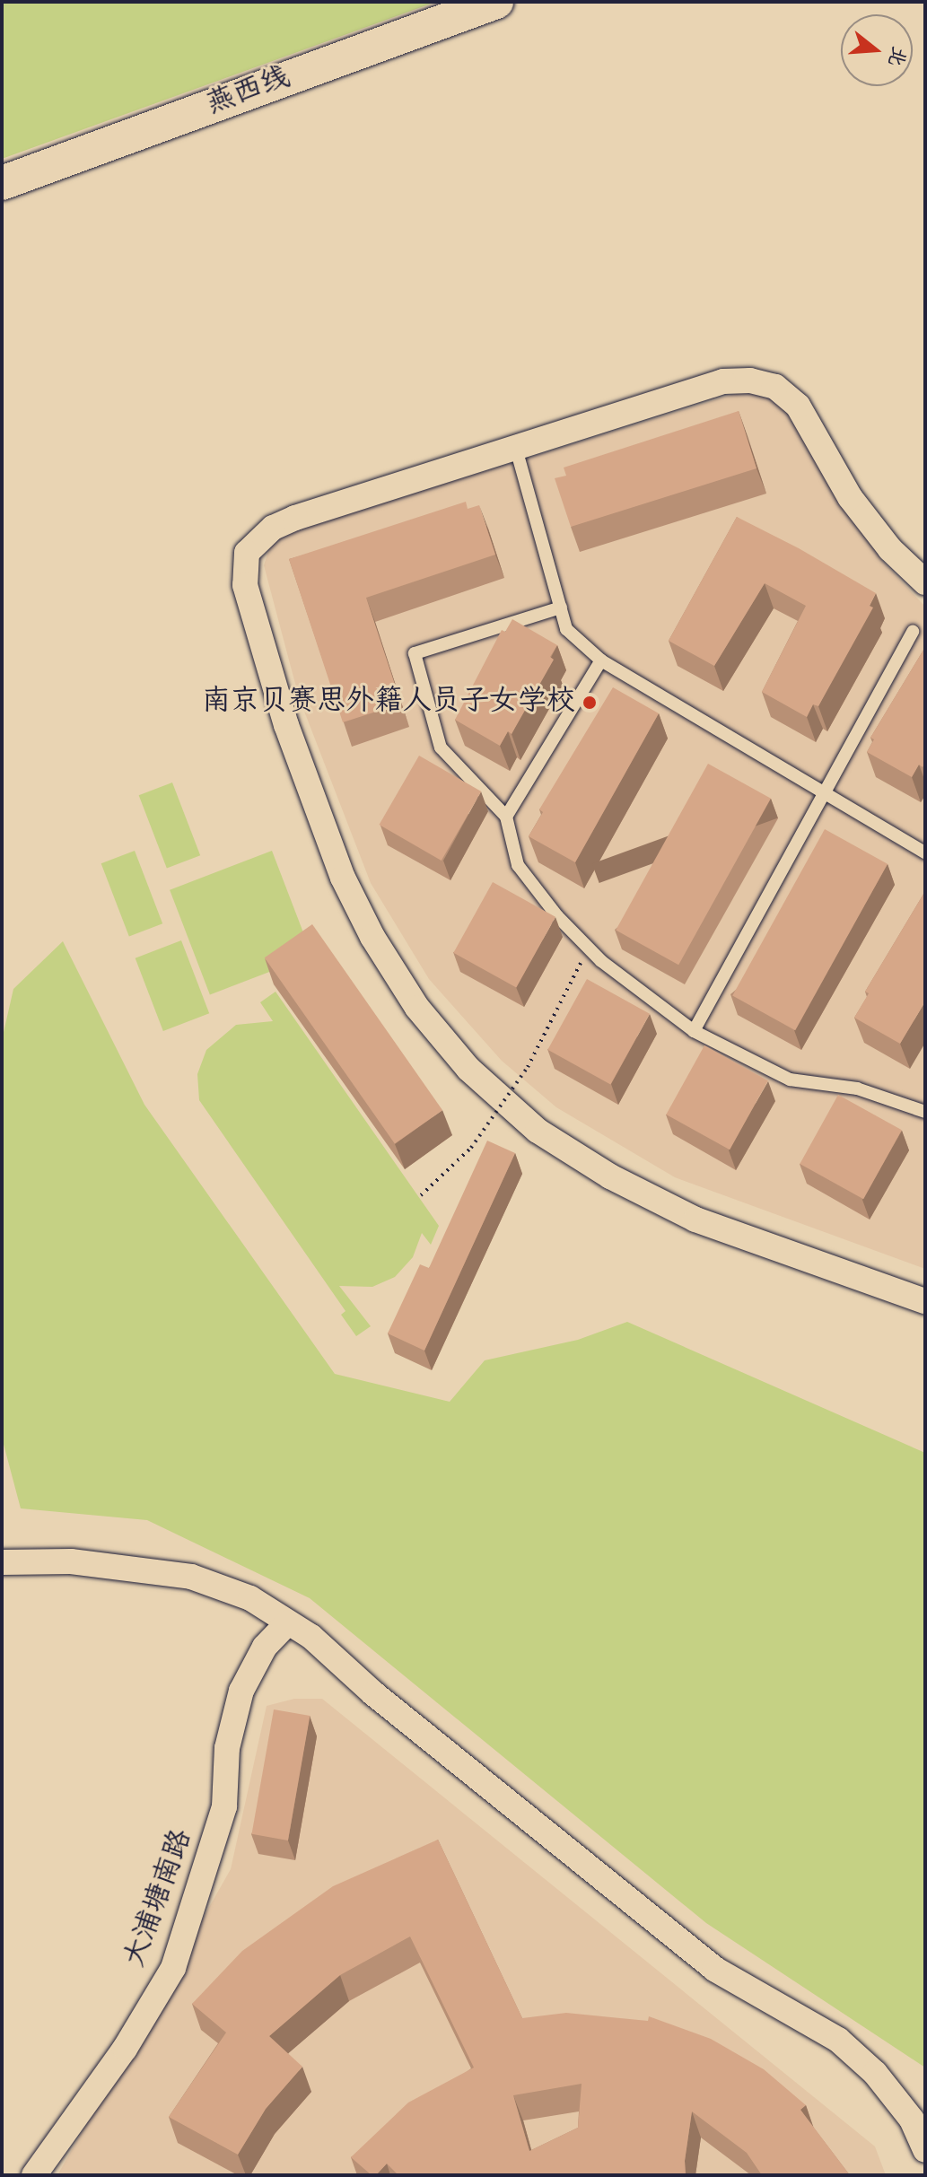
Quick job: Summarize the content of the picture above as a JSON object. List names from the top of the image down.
{
  "streets": {
    "main road": ["燕西线"],
    "street": ["大浦塘南路"]
  },
  "places": ["南京贝赛思外籍人员子女学校"],
  "north": "right"
}
